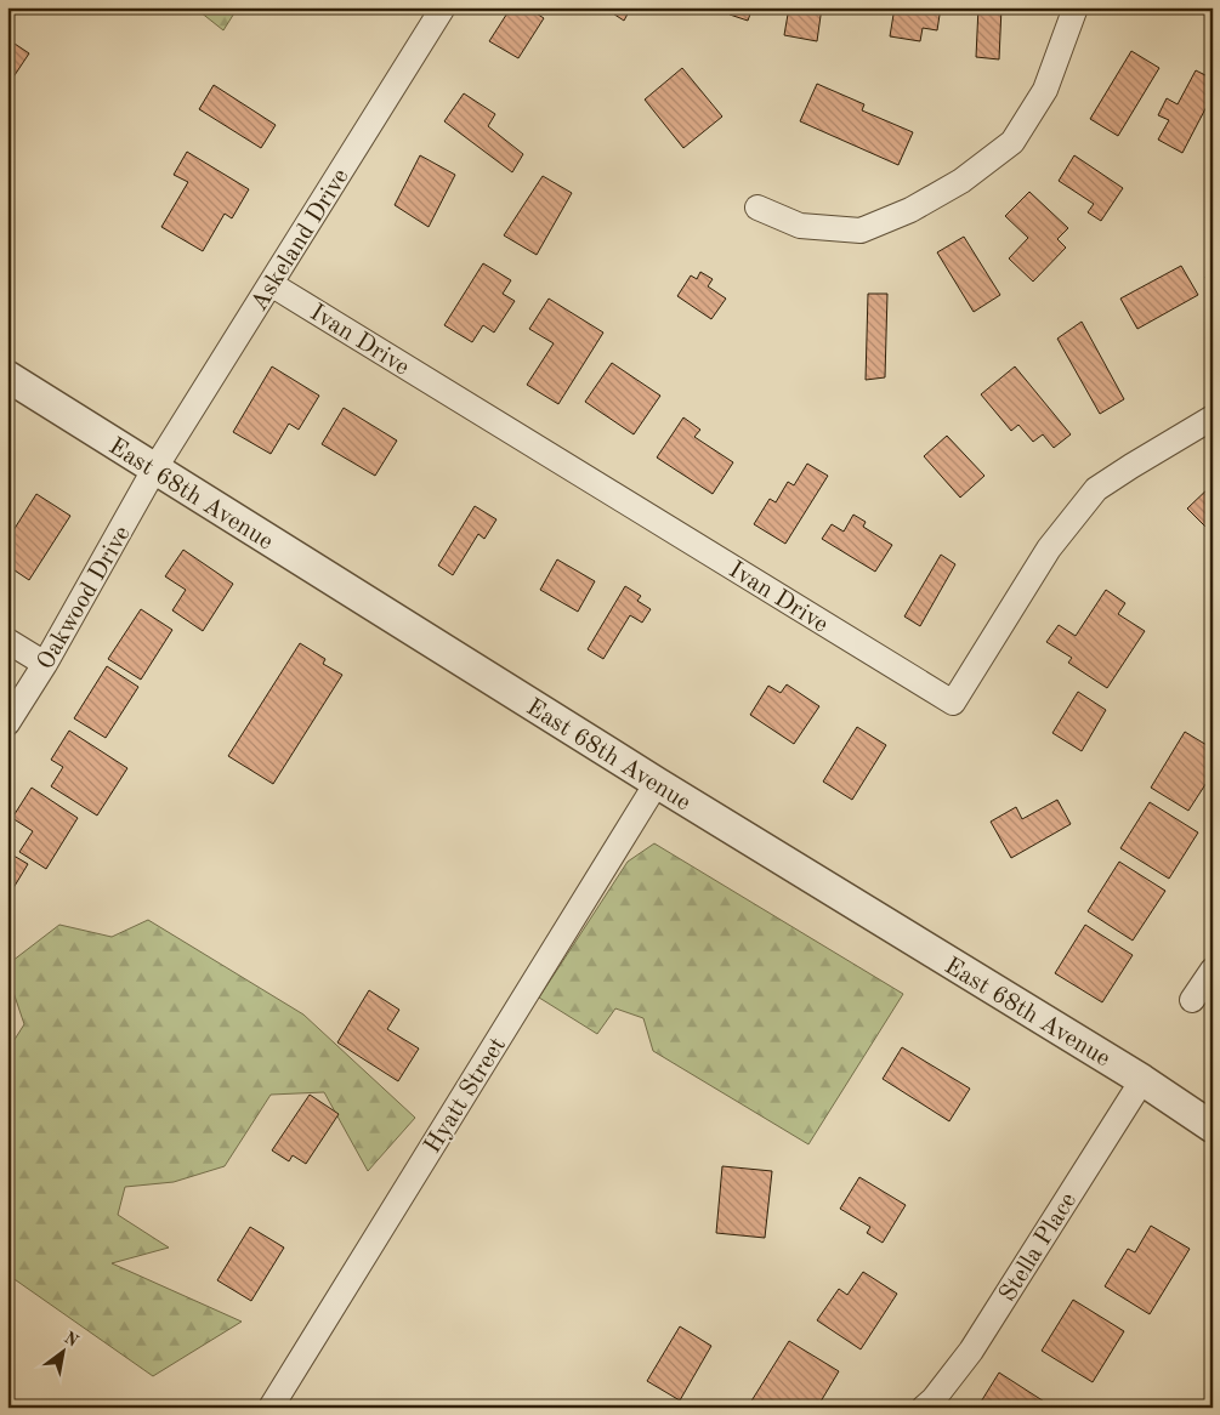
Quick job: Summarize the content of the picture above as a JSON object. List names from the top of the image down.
{
  "streets": {
    "street": [
      "Askeland Drive",
      "Ivan Drive",
      "East 68th Avenue",
      "Oakwood Drive",
      "Hyatt Street",
      "Stella Place"
    ]
  },
  "crossings": [
    ["Askeland Drive", "Ivan Drive"],
    ["Askeland Drive", "East 68th Avenue"],
    ["Askeland Drive", "Oakwood Drive"],
    ["East 68th Avenue", "Oakwood Drive"],
    ["East 68th Avenue", "Hyatt Street"],
    ["East 68th Avenue", "Stella Place"]
  ],
  "north": "top right"
}
